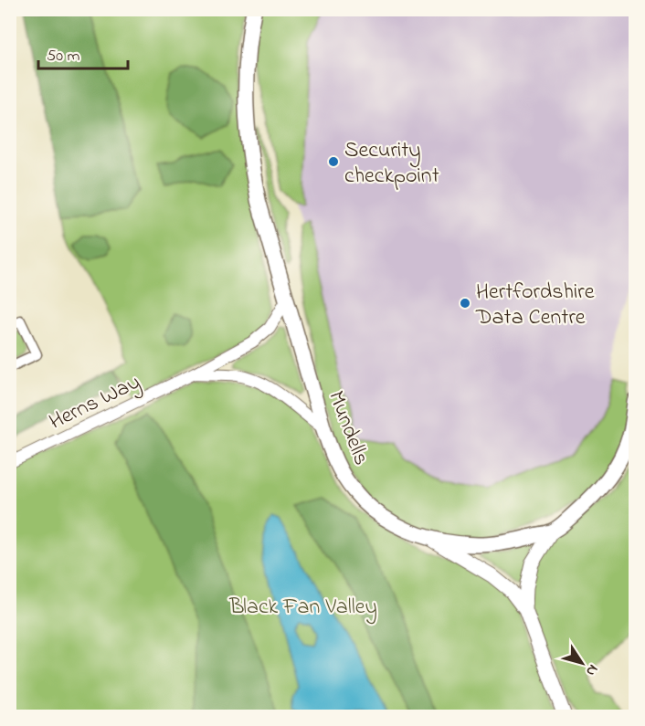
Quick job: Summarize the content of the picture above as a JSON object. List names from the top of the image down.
{
  "streets": {
    "main road": ["Mundells"],
    "street": ["Herns Way"]
  },
  "crossings": [
    ["Herns Way", "Mundells"]
  ],
  "parks": ["Black Fan Valley"],
  "places": ["Security checkpoint", "Hertfordshire Data Centre"],
  "scale_bar": "50 m",
  "north": "bottom right"
}
